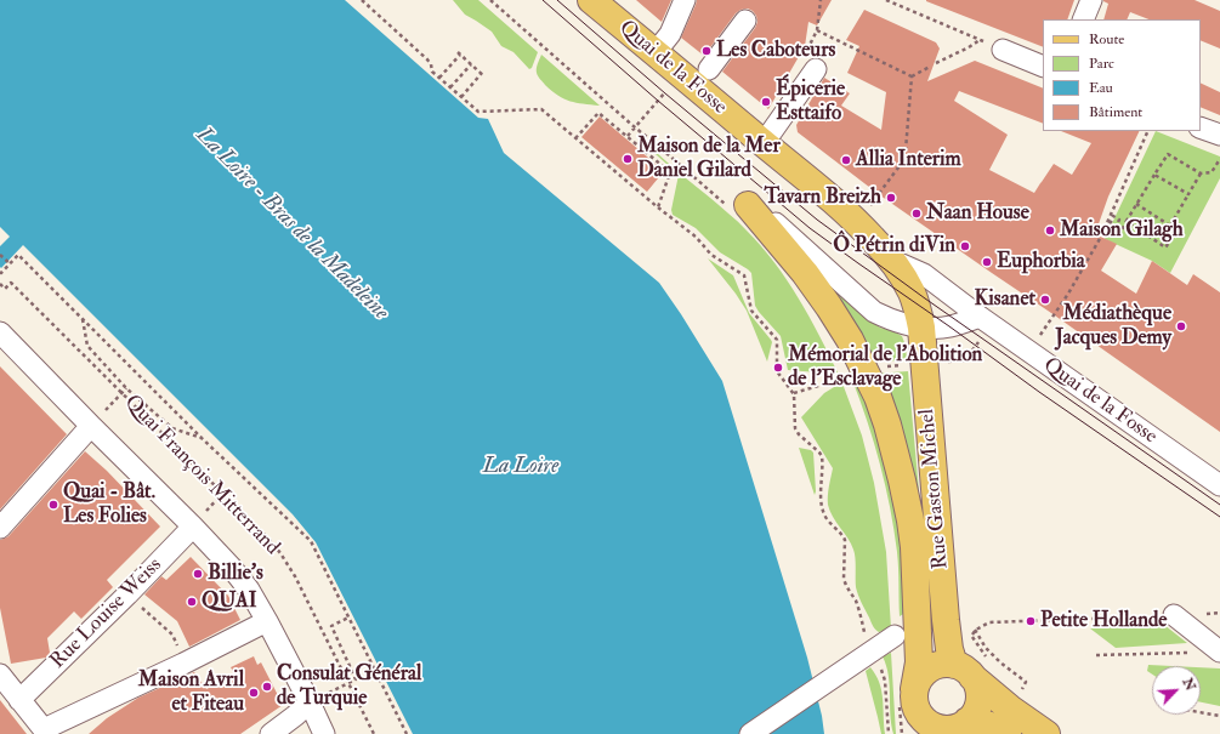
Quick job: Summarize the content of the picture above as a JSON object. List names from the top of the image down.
{
  "streets": {
    "main road": ["Quai de la Fosse", "Rue Gaston Michel"],
    "street": ["Quai François Mitterrand", "Rue Louise Weiss"]
  },
  "crossings": [
    ["Quai de la Fosse", "Rue Gaston Michel"],
    ["Quai François Mitterrand", "Rue Louise Weiss"]
  ],
  "water": ["La Loire - Bras de la Madeleine", "La Loire"],
  "places": [
    "Les Caboteurs",
    "Épicerie Esttaifo",
    "Maison de la Mer Daniel Gilard",
    "Allia Interim",
    "Tavarn Breizh",
    "Naan House",
    "Maison Gilagh",
    "Ô Pétrin diVin",
    "Euphorbia",
    "Kisanet",
    "Médiathèque Jacques Demy",
    "Mémorial de l’Abolition de l’Esclavage",
    "Quai - Bât. Les Folies",
    "Billie's",
    "QUAI",
    "Petite Hollande",
    "Consulat Général de Turquie",
    "Maison Avril et Fiteau"
  ],
  "legend": [
    "Route",
    "Parc",
    "Eau",
    "Bâtiment"
  ],
  "north": "top right"
}
